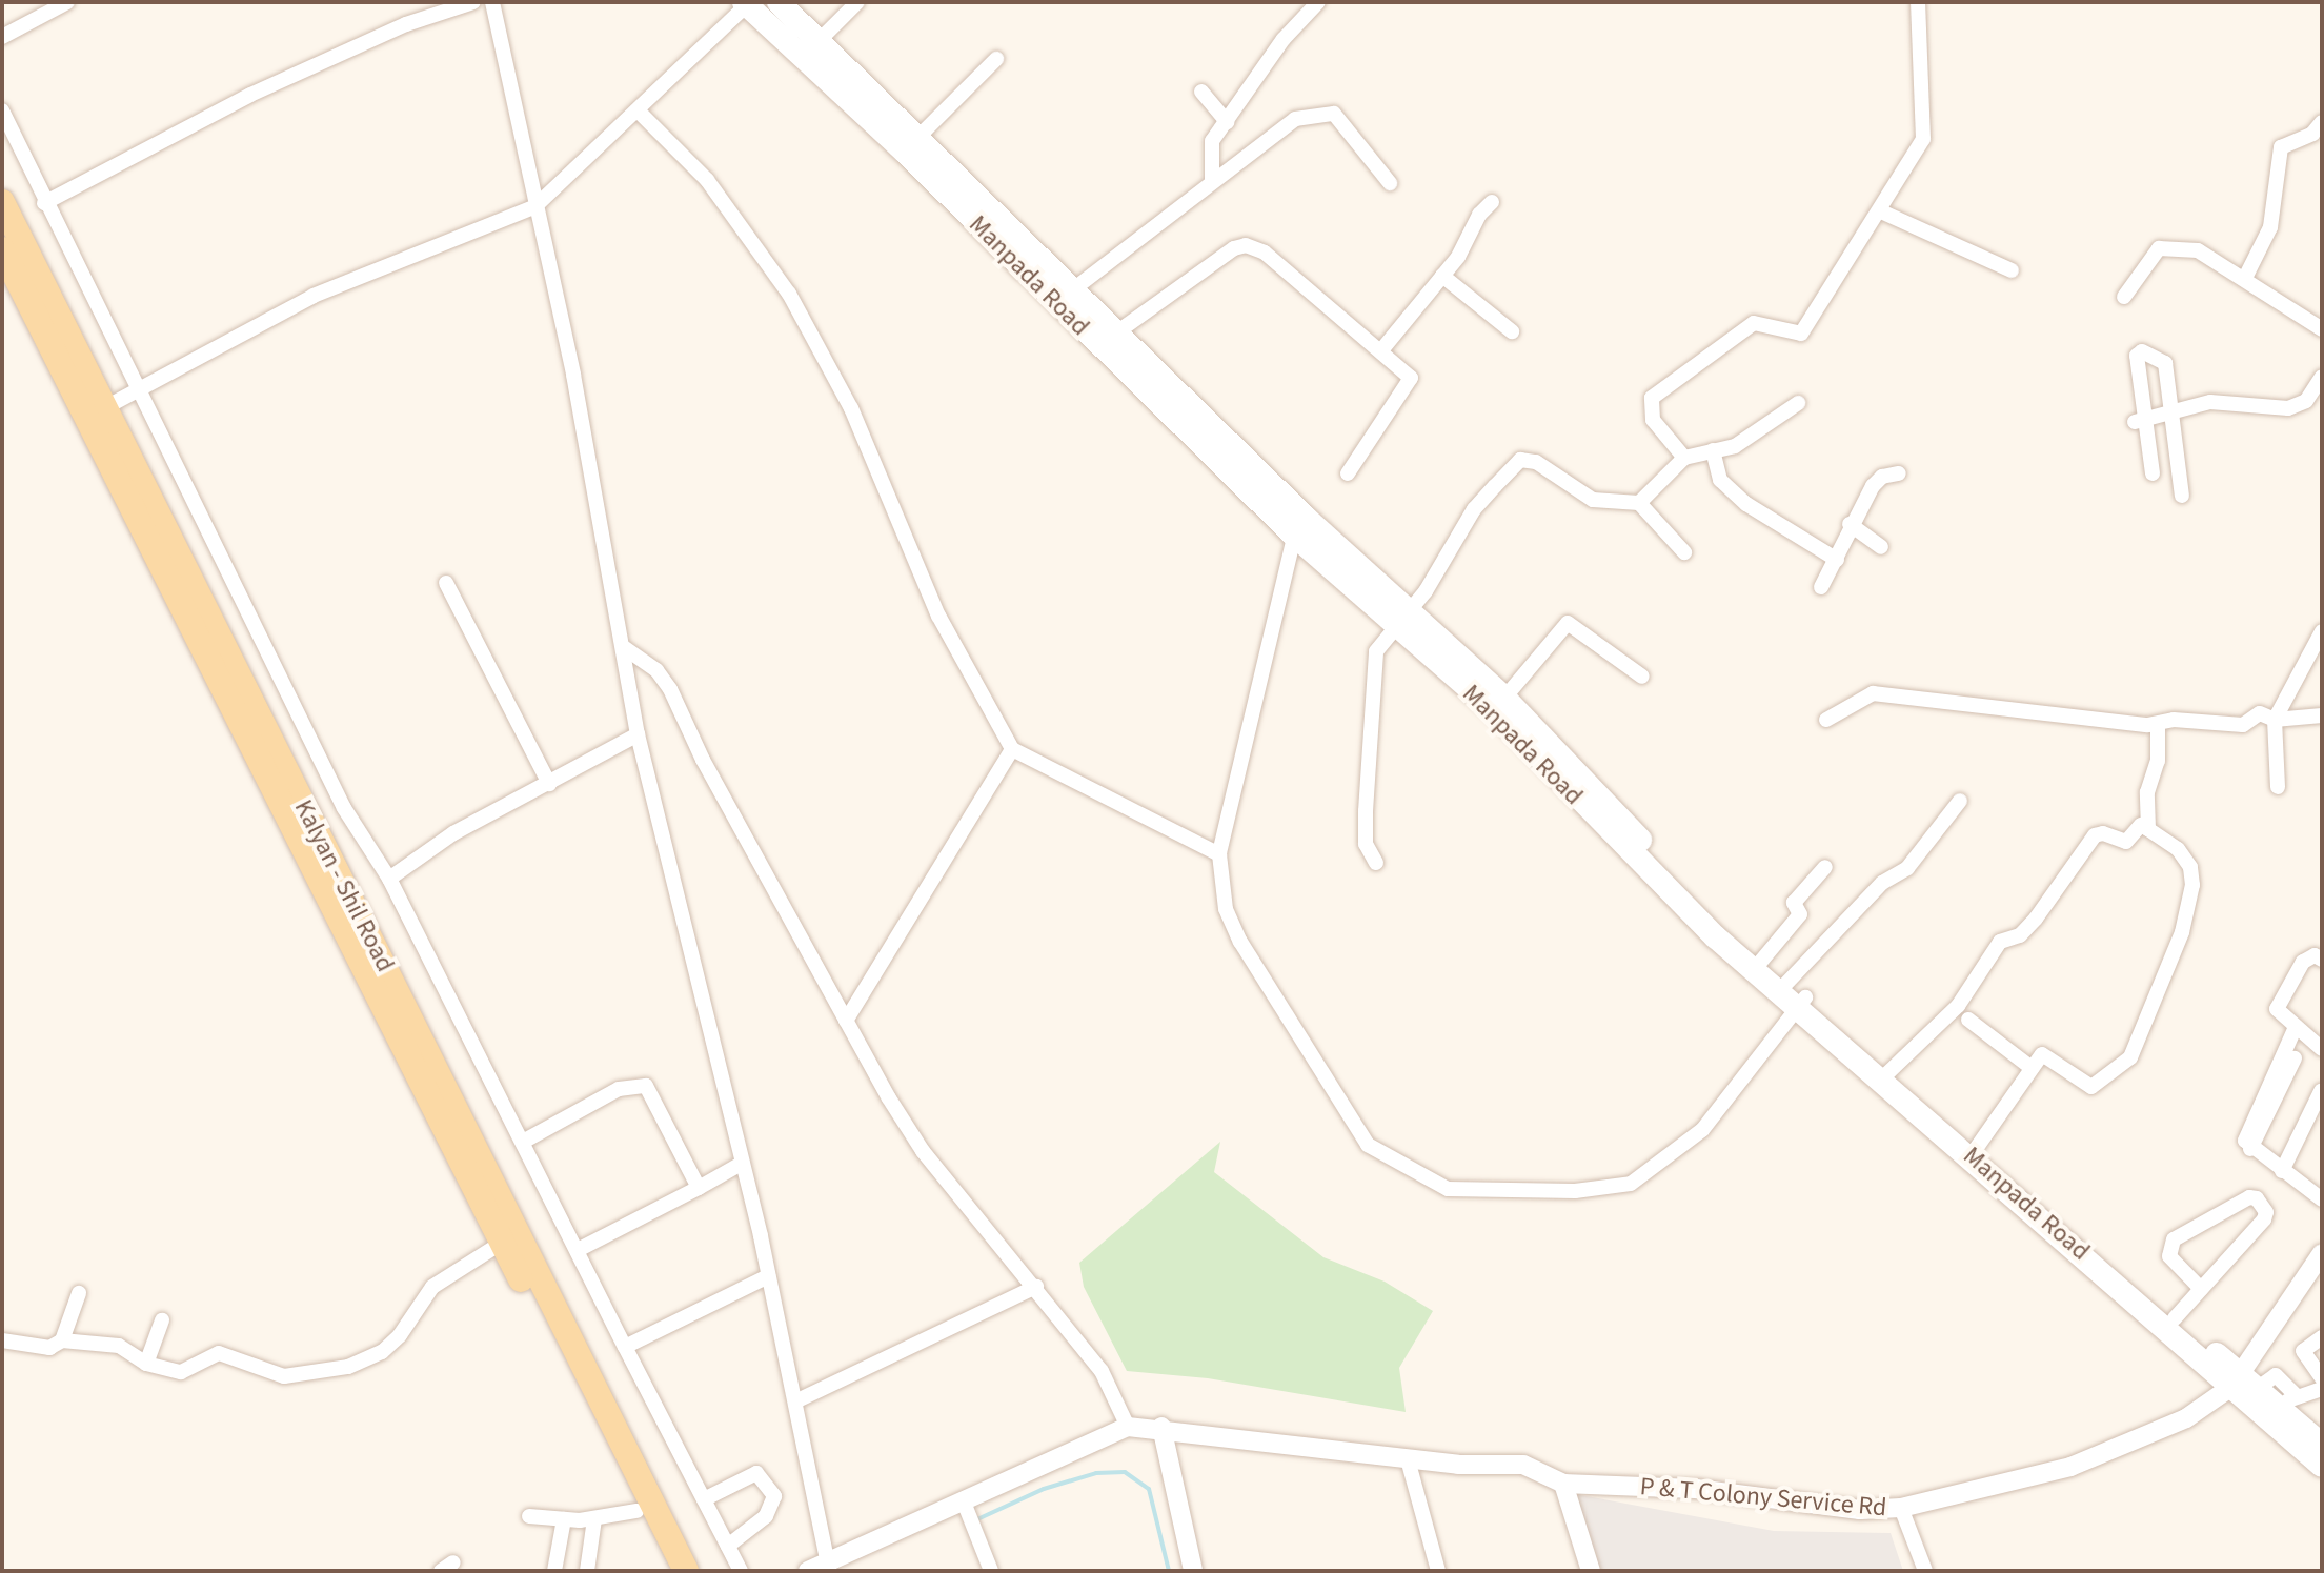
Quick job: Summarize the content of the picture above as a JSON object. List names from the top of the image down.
{
  "streets": {
    "main road": ["Manpada Road", "Kalyan - Shil Road"],
    "street": ["P & T Colony Service Rd"]
  },
  "crossings": [
    ["Manpada Road", "P & T Colony Service Rd"]
  ]
}
